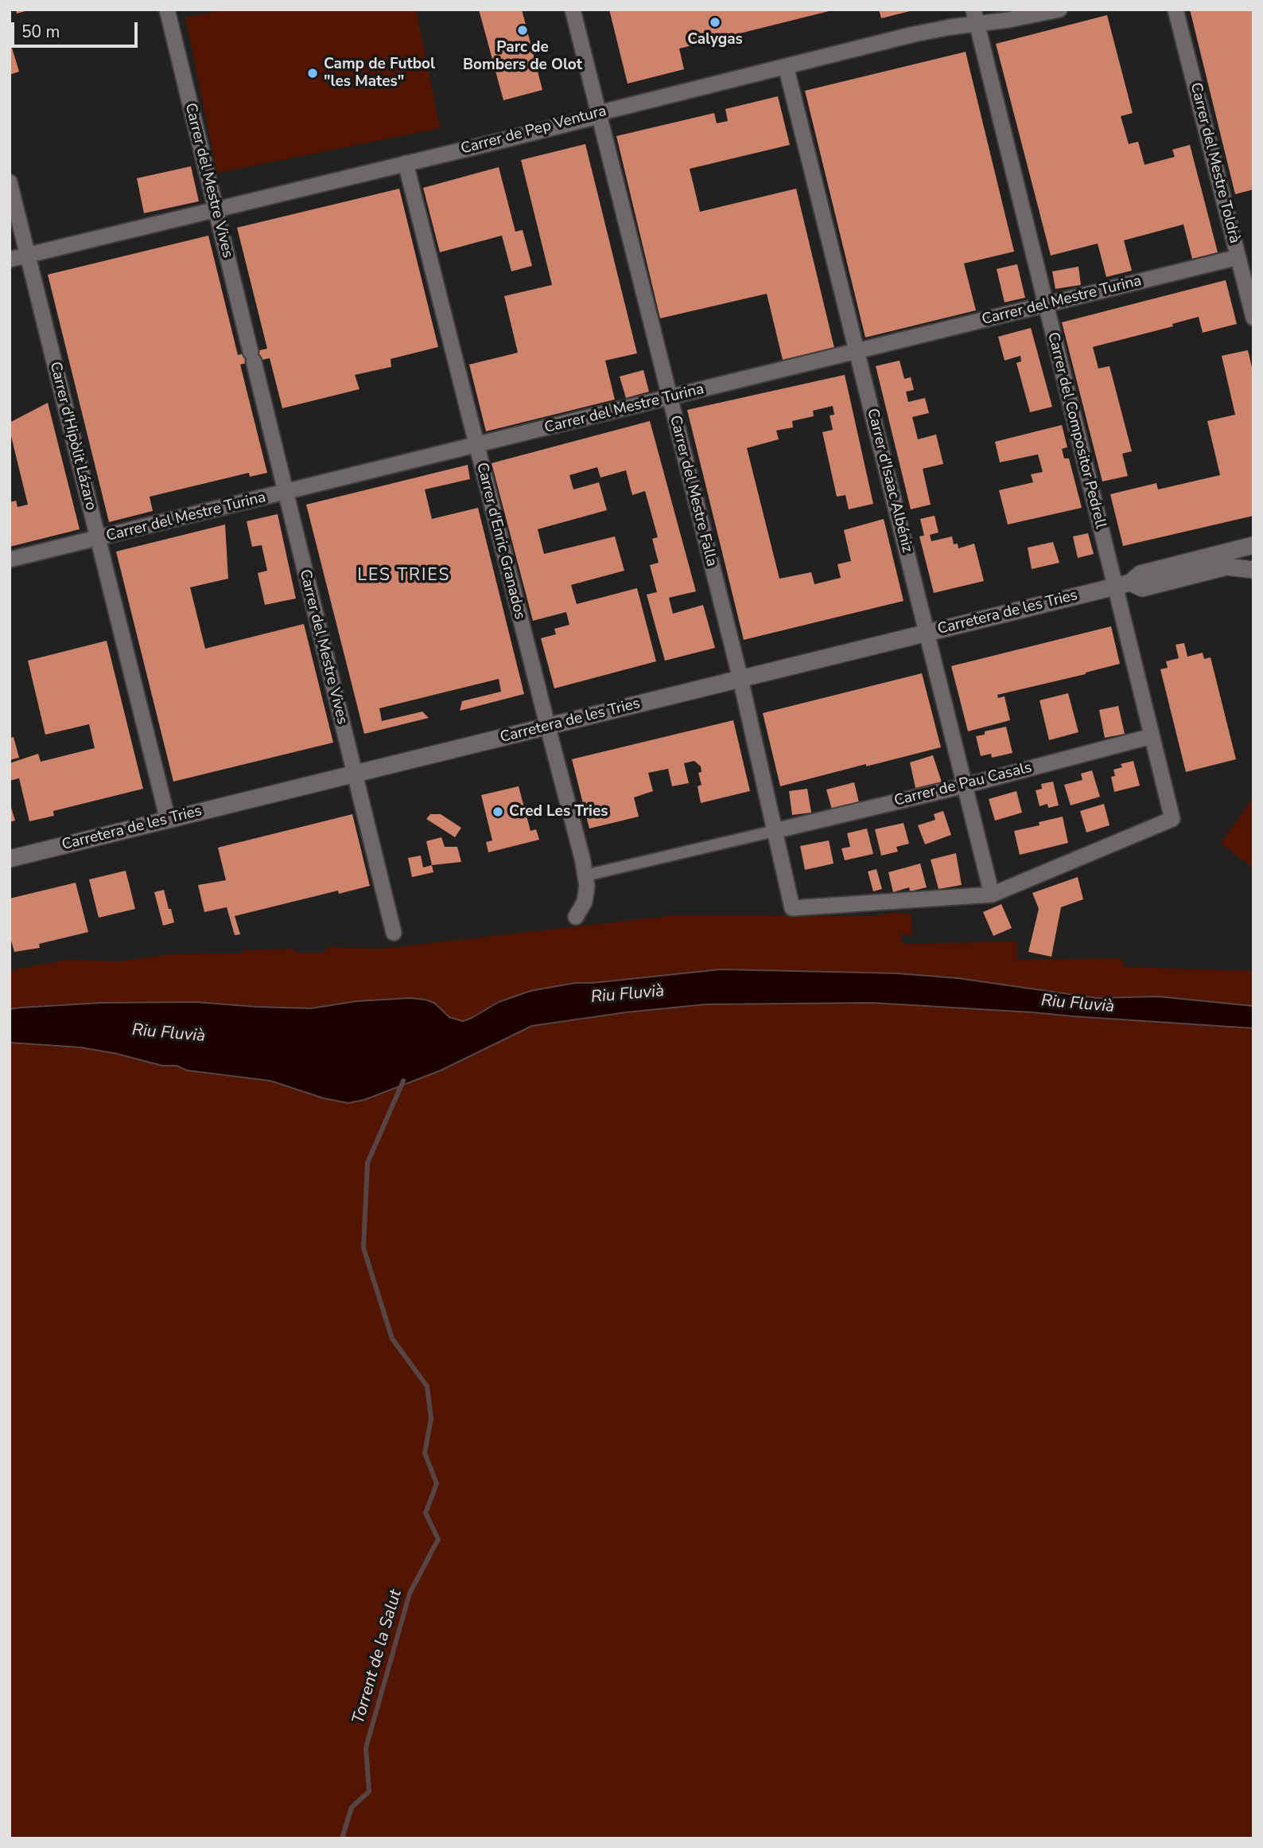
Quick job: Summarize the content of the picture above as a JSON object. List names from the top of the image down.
{
  "streets": {
    "street": [
      "Carrer de Pep Ventura",
      "Carrer del Mestre Toldrà",
      "Carrer del Mestre Vives",
      "Carrer del Mestre Turina",
      "Carrer del Compositor Pedrell",
      "Carrer d'Hipòlit Lázaro",
      "Carrer d'Isaac Albéniz",
      "Carrer del Mestre Falla",
      "Carrer d'Enric Granados",
      "Carretera de les Tries",
      "Carrer de Pau Casals"
    ]
  },
  "crossings": [
    ["Carrer de Pep Ventura", "Carrer del Mestre Vives"],
    ["Carrer de Pep Ventura", "Carrer del Compositor Pedrell"],
    ["Carrer de Pep Ventura", "Carrer d'Hipòlit Lázaro"],
    ["Carrer de Pep Ventura", "Carrer d'Isaac Albéniz"],
    ["Carrer de Pep Ventura", "Carrer del Mestre Falla"],
    ["Carrer de Pep Ventura", "Carrer d'Enric Granados"],
    ["Carrer del Mestre Toldrà", "Carrer del Mestre Turina"],
    ["Carrer del Mestre Vives", "Carrer del Mestre Turina"],
    ["Carrer del Mestre Vives", "Carretera de les Tries"],
    ["Carrer del Mestre Turina", "Carrer del Compositor Pedrell"],
    ["Carrer del Mestre Turina", "Carrer d'Hipòlit Lázaro"],
    ["Carrer del Mestre Turina", "Carrer d'Isaac Albéniz"],
    ["Carrer del Mestre Turina", "Carrer del Mestre Falla"],
    ["Carrer del Mestre Turina", "Carrer d'Enric Granados"],
    ["Carrer del Compositor Pedrell", "Carrer d'Isaac Albéniz"],
    ["Carrer del Compositor Pedrell", "Carrer del Mestre Falla"],
    ["Carrer del Compositor Pedrell", "Carretera de les Tries"],
    ["Carrer del Compositor Pedrell", "Carrer de Pau Casals"],
    ["Carrer d'Hipòlit Lázaro", "Carretera de les Tries"],
    ["Carrer d'Isaac Albéniz", "Carrer del Mestre Falla"],
    ["Carrer d'Isaac Albéniz", "Carretera de les Tries"],
    ["Carrer d'Isaac Albéniz", "Carrer de Pau Casals"],
    ["Carrer del Mestre Falla", "Carretera de les Tries"],
    ["Carrer del Mestre Falla", "Carrer de Pau Casals"],
    ["Carrer d'Enric Granados", "Carretera de les Tries"]
  ],
  "districts": ["LES TRIES"],
  "water": ["Riu Fluvià", "Torrent de la Salut"],
  "places": [
    "Calygas",
    "Parc de Bombers de Olot",
    "Camp de Futbol \"les Mates\"",
    "Cred Les Tries"
  ],
  "scale_bar": "50 m"
}
